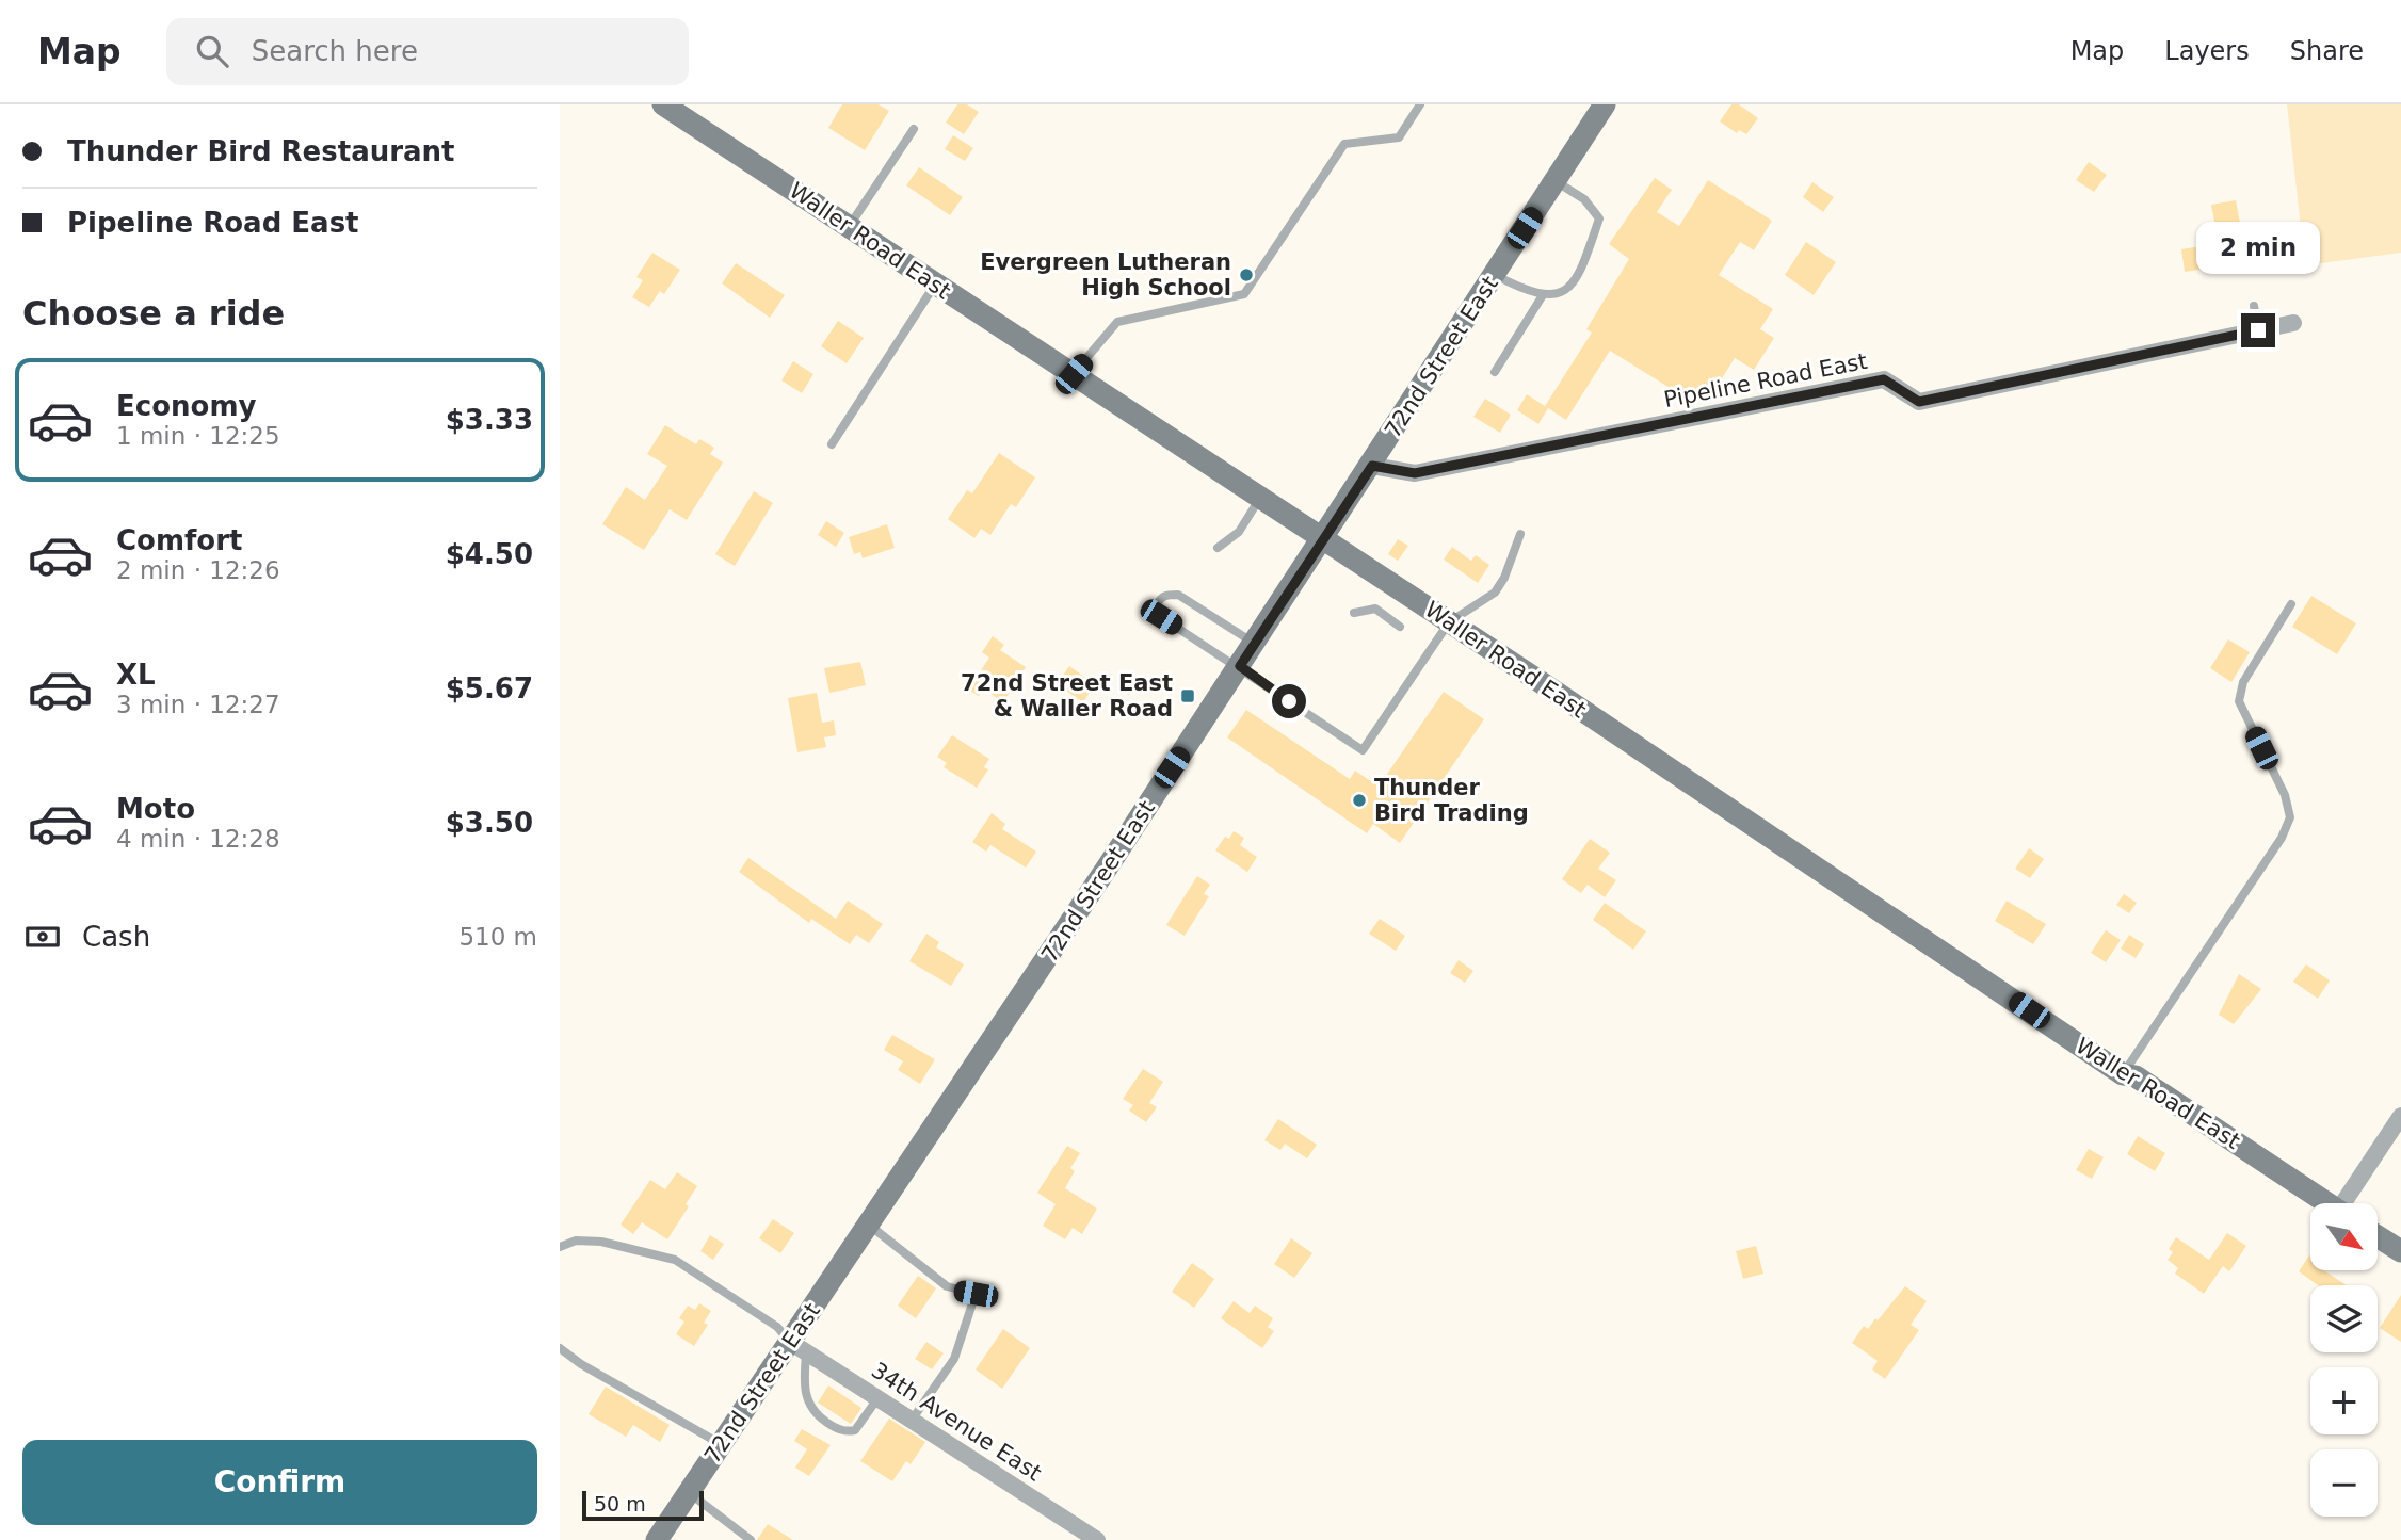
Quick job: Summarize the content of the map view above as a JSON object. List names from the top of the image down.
{
  "streets": {
    "street": [
      "Waller Road East",
      "72nd Street East",
      "Pipeline Road East",
      "34th Avenue East"
    ]
  },
  "crossings": [
    ["Waller Road East", "72nd Street East"],
    ["72nd Street East", "Pipeline Road East"],
    ["72nd Street East", "34th Avenue East"]
  ],
  "places": {
    "other": ["Evergreen Lutheran High School", "Thunder Bird Trading"],
    "transit": ["72nd Street East & Waller Road"]
  },
  "scale_bar": "50 m",
  "north": "bottom right",
  "page": {
    "header": "Map",
    "search": "Search here",
    "nav": ["Map", "Layers", "Share"],
    "banner": ["Thunder Bird Restaurant", "Pipeline Road East"],
    "bubble": "2 min",
    "heading": "Choose a ride",
    "list": [
      {
        "name": "Economy",
        "note": "1 min · 12:25",
        "value": "$3.33"
      },
      {
        "name": "Comfort",
        "note": "2 min · 12:26",
        "value": "$4.50"
      },
      {
        "name": "XL",
        "note": "3 min · 12:27",
        "value": "$5.67"
      },
      {
        "name": "Moto",
        "note": "4 min · 12:28",
        "value": "$3.50"
      }
    ],
    "pay": ["Cash", "510 m"],
    "map_buttons": ["+", "−"],
    "buttons": "Confirm",
    "scale": "50 m"
  }
}
